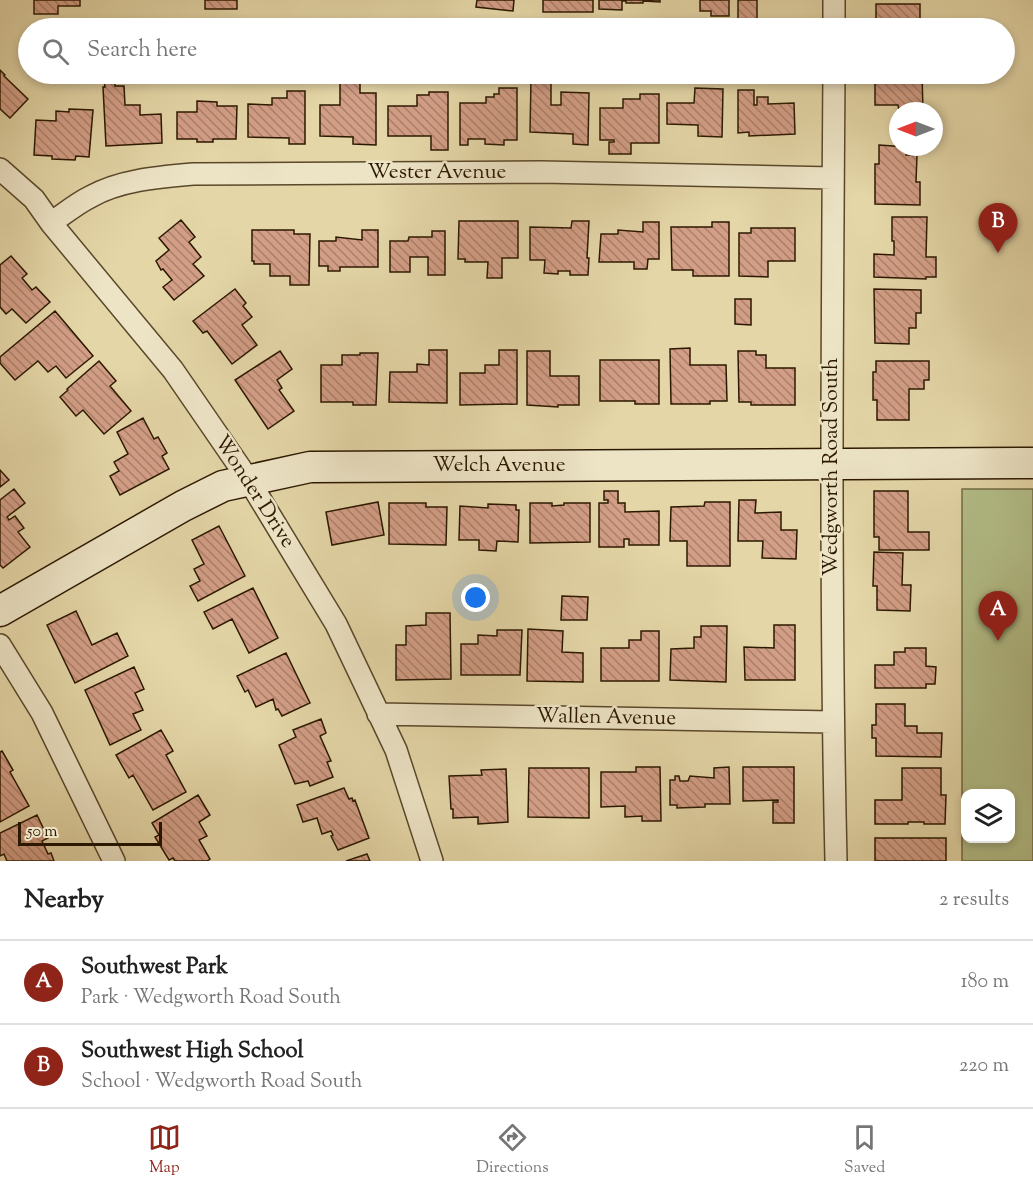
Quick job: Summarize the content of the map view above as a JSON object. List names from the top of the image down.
{
  "streets": {
    "street": [
      "Wester Avenue",
      "Welch Avenue",
      "Wedgworth Road South",
      "Wonder Drive",
      "Wallen Avenue"
    ]
  },
  "crossings": [
    ["Wester Avenue", "Wedgworth Road South"],
    ["Wester Avenue", "Wonder Drive"],
    ["Welch Avenue", "Wedgworth Road South"],
    ["Welch Avenue", "Wonder Drive"],
    ["Wedgworth Road South", "Wallen Avenue"],
    ["Wonder Drive", "Wallen Avenue"]
  ],
  "scale_bar": "50 m",
  "north": "left",
  "page": {
    "search": "Search here",
    "pins": ["B", "A"],
    "scale": "50 m",
    "heading": ["Nearby", "2 results"],
    "list": [
      {
        "mark": "A",
        "name": "Southwest Park",
        "note": "Park · Wedgworth Road South",
        "value": "180 m"
      },
      {
        "mark": "B",
        "name": "Southwest High School",
        "note": "School · Wedgworth Road South",
        "value": "220 m"
      }
    ],
    "nav": ["Map", "Directions", "Saved"]
  }
}
